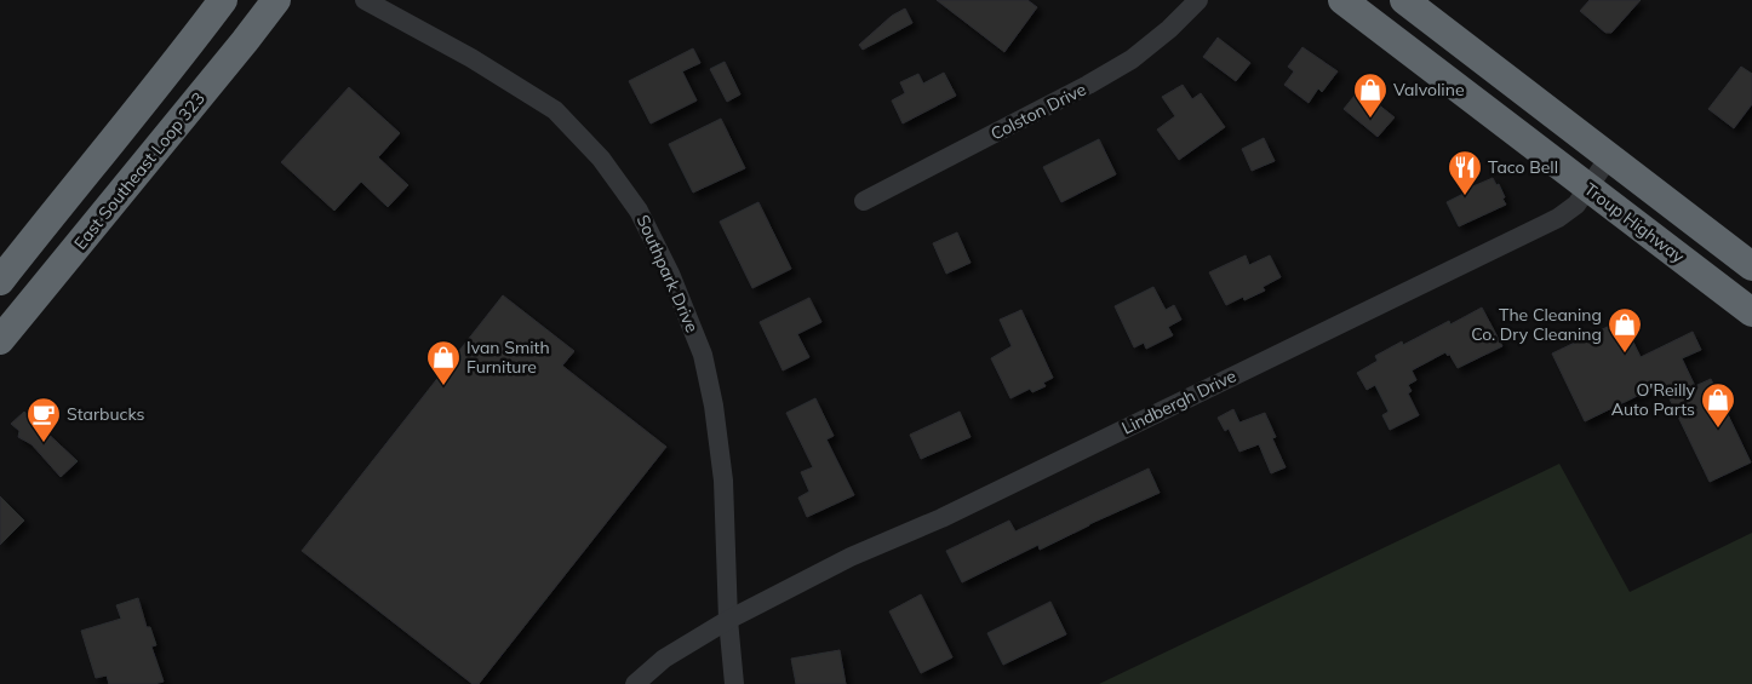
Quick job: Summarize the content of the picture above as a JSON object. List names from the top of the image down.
{
  "streets": {
    "highway": ["East Southeast Loop 323", "Troup Highway"],
    "street": ["Colston Drive", "Southpark Drive", "Lindbergh Drive"]
  },
  "crossings": [
    ["Troup Highway", "Lindbergh Drive"],
    ["Southpark Drive", "Lindbergh Drive"]
  ],
  "places": {
    "shop": [
      "Valvoline",
      "The Cleaning Co. Dry Cleaning",
      "Ivan Smith Furniture",
      "O'Reilly Auto Parts"
    ],
    "restaurant": ["Taco Bell"],
    "cafe": ["Starbucks"]
  }
}
